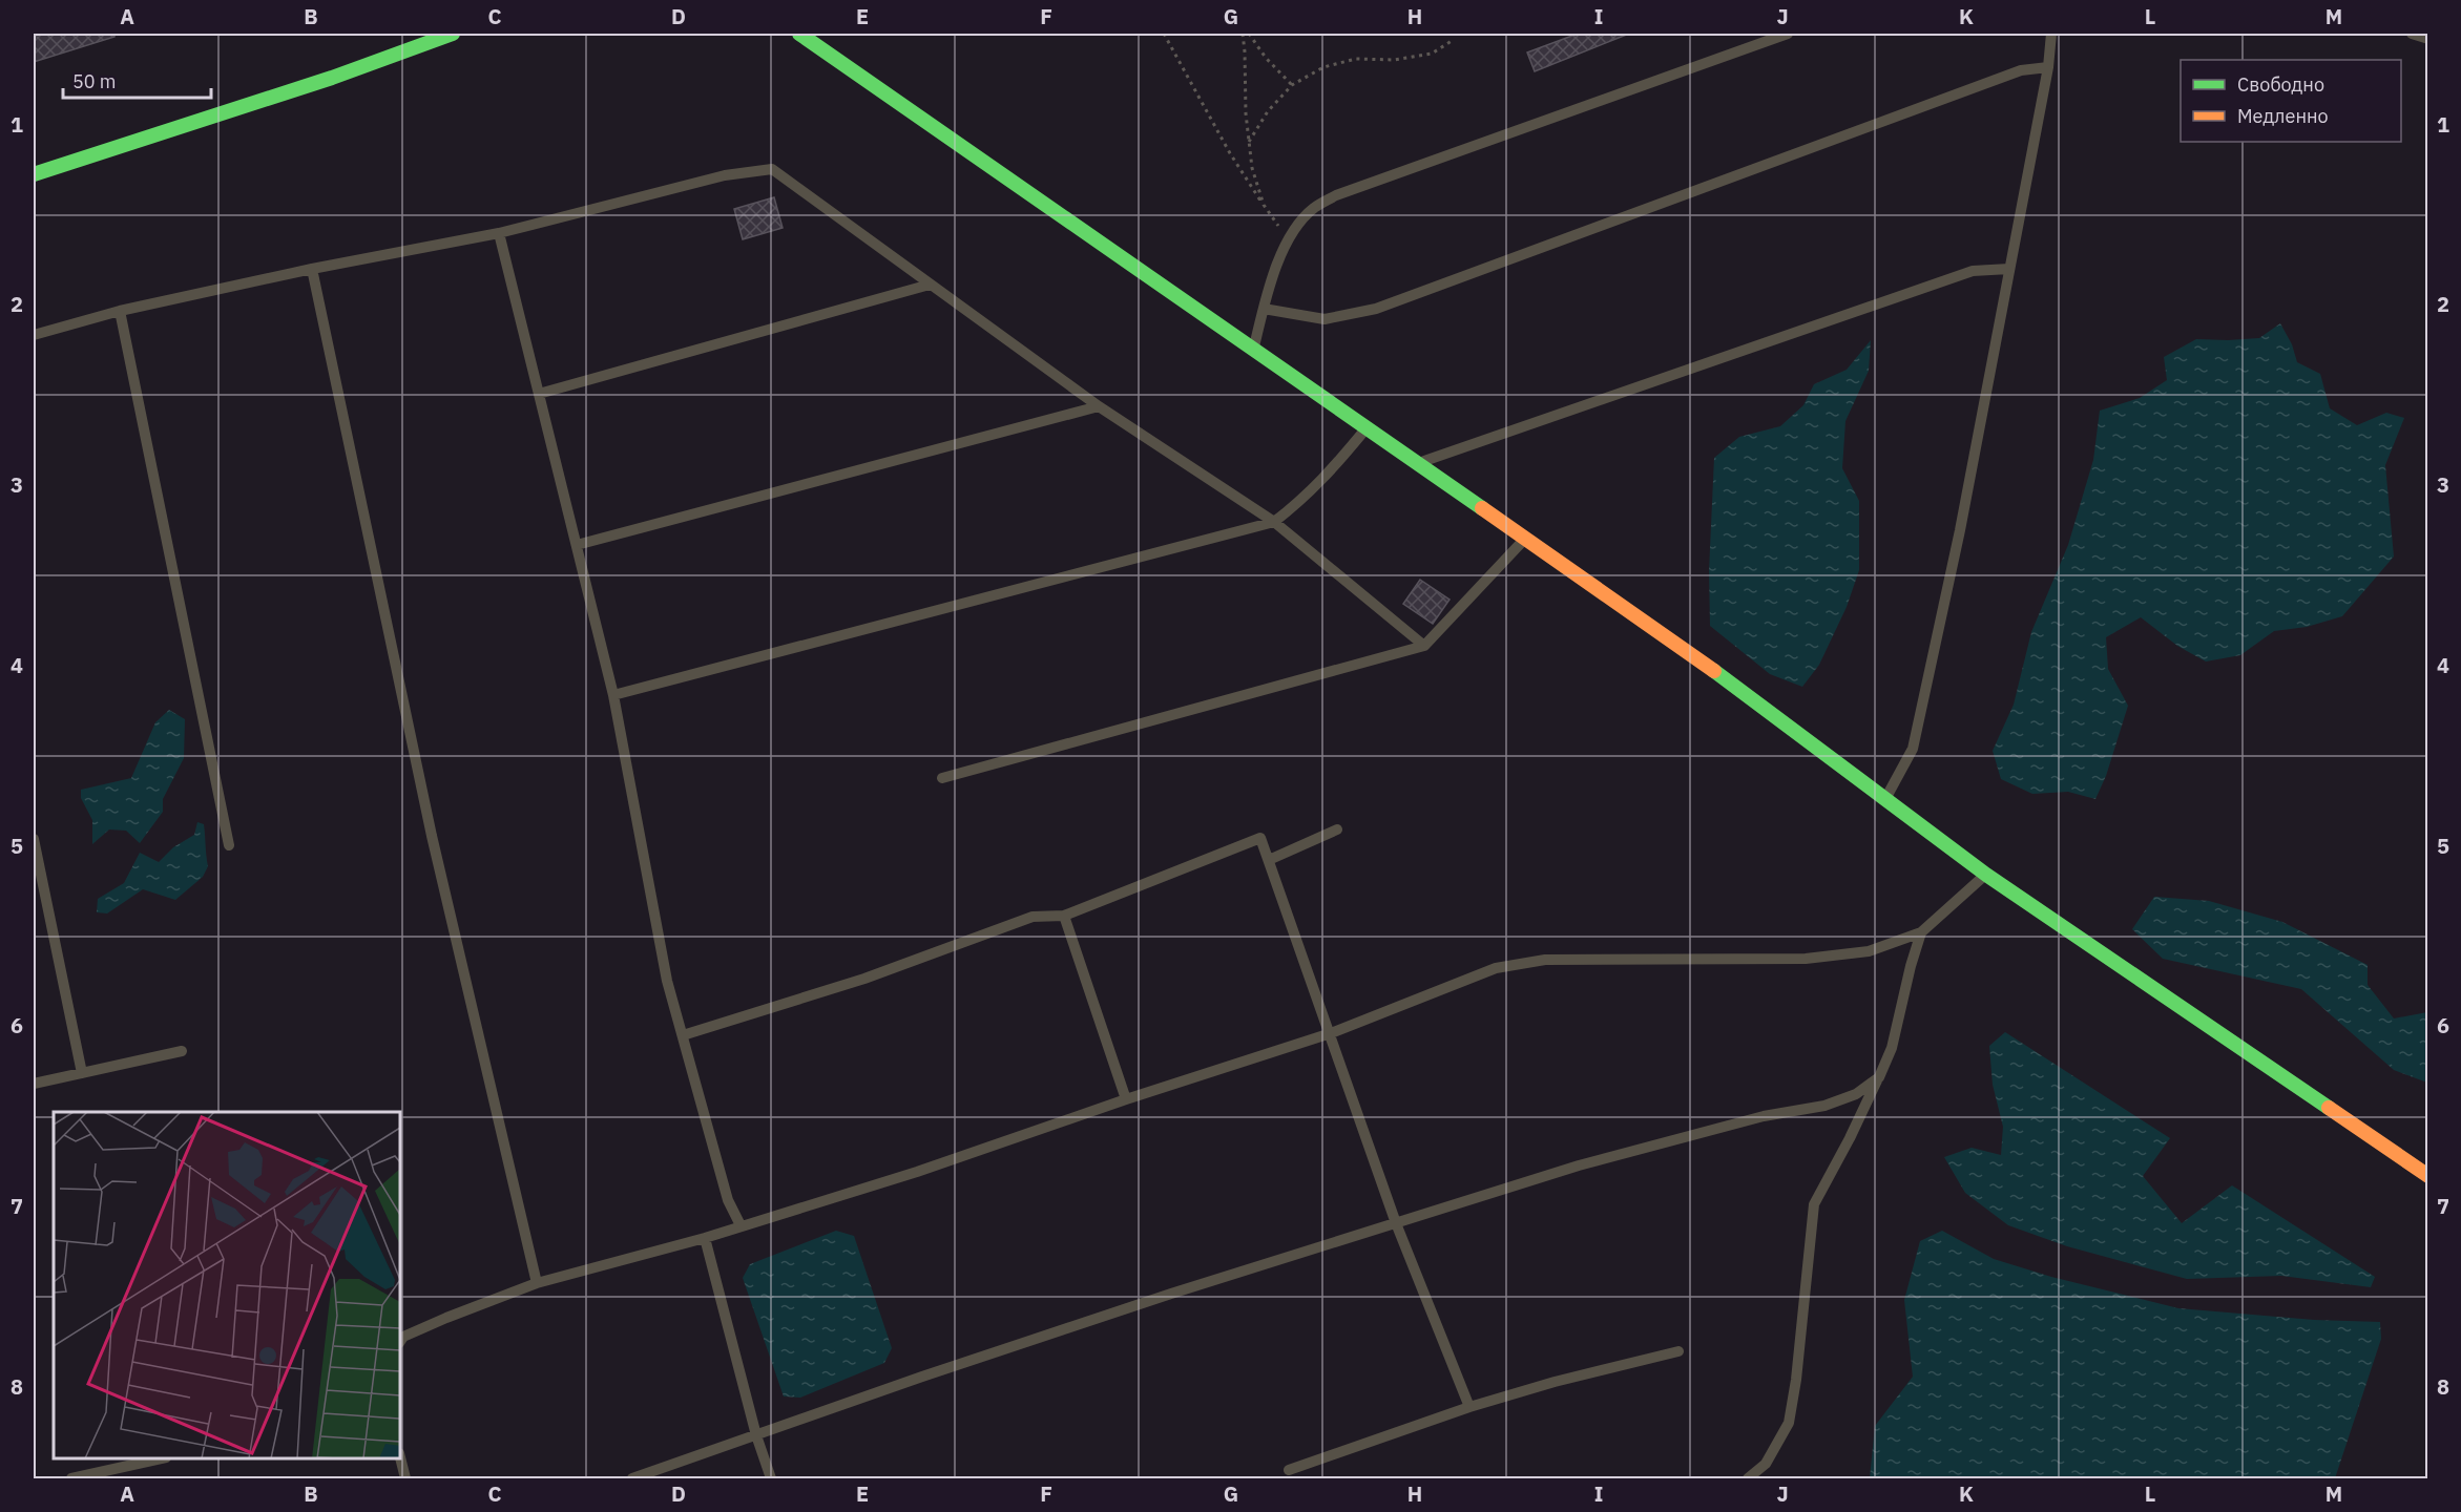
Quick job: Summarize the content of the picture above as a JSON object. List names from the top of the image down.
{
  "legend": ["Свободно", "Медленно"],
  "scale_bar": "50 m",
  "grid": {
    "columns": [
      "A",
      "B",
      "C",
      "D",
      "E",
      "F",
      "G",
      "H",
      "I",
      "J",
      "K",
      "L",
      "M"
    ],
    "rows": [
      "1",
      "2",
      "3",
      "4",
      "5",
      "6",
      "7",
      "8"
    ]
  }
}
